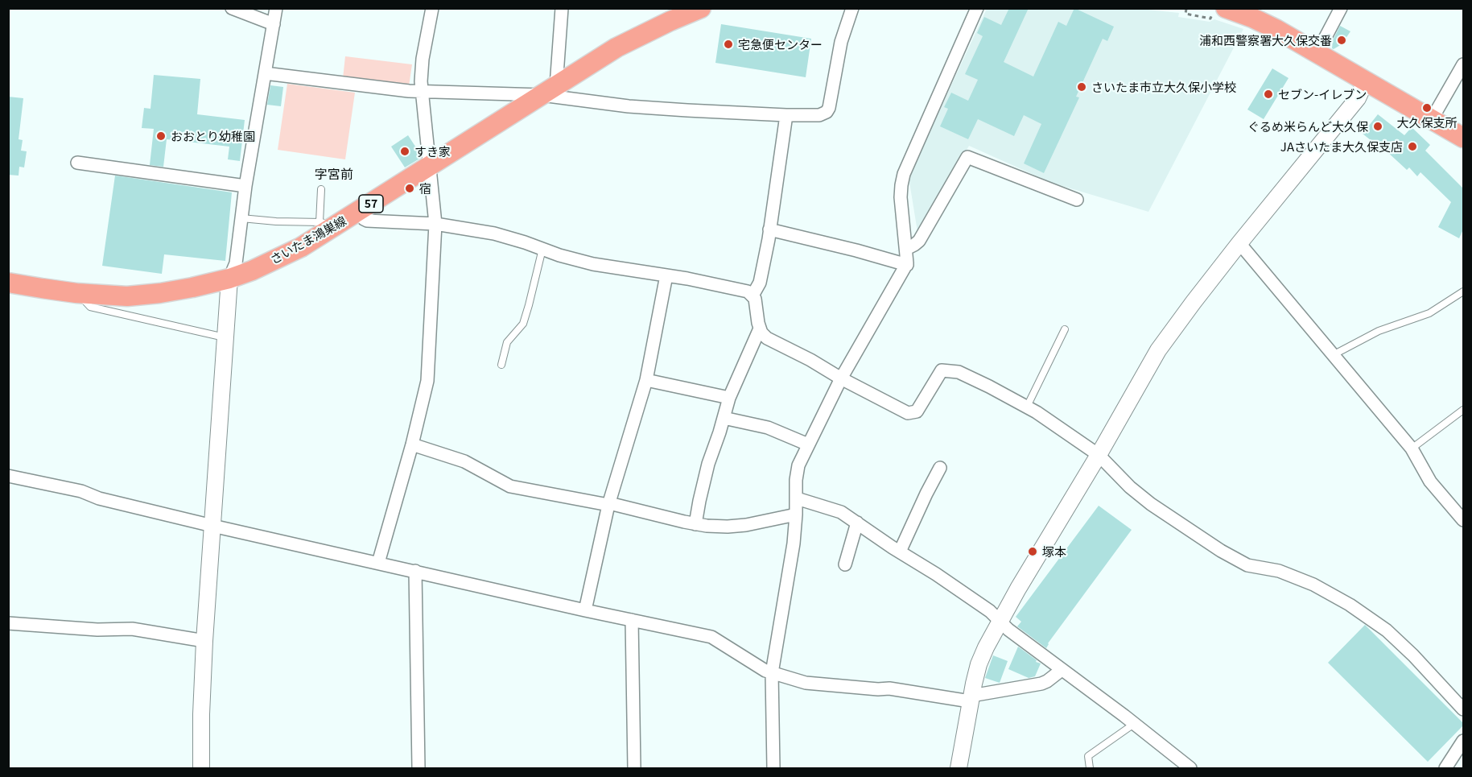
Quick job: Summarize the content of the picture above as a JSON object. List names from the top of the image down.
{
  "streets": {
    "main road": ["57", "さいたま鴻巣線"]
  },
  "districts": ["字宮前"],
  "places": [
    "浦和西警察署大久保交番",
    "宅急便センター",
    "さいたま市立大久保小学校",
    "セブン-イレブン",
    "大久保支所",
    "ぐるめ米らんど大久保",
    "おおとり幼稚園",
    "JAさいたま大久保支店",
    "すき家",
    "宿",
    "塚本"
  ]
}
